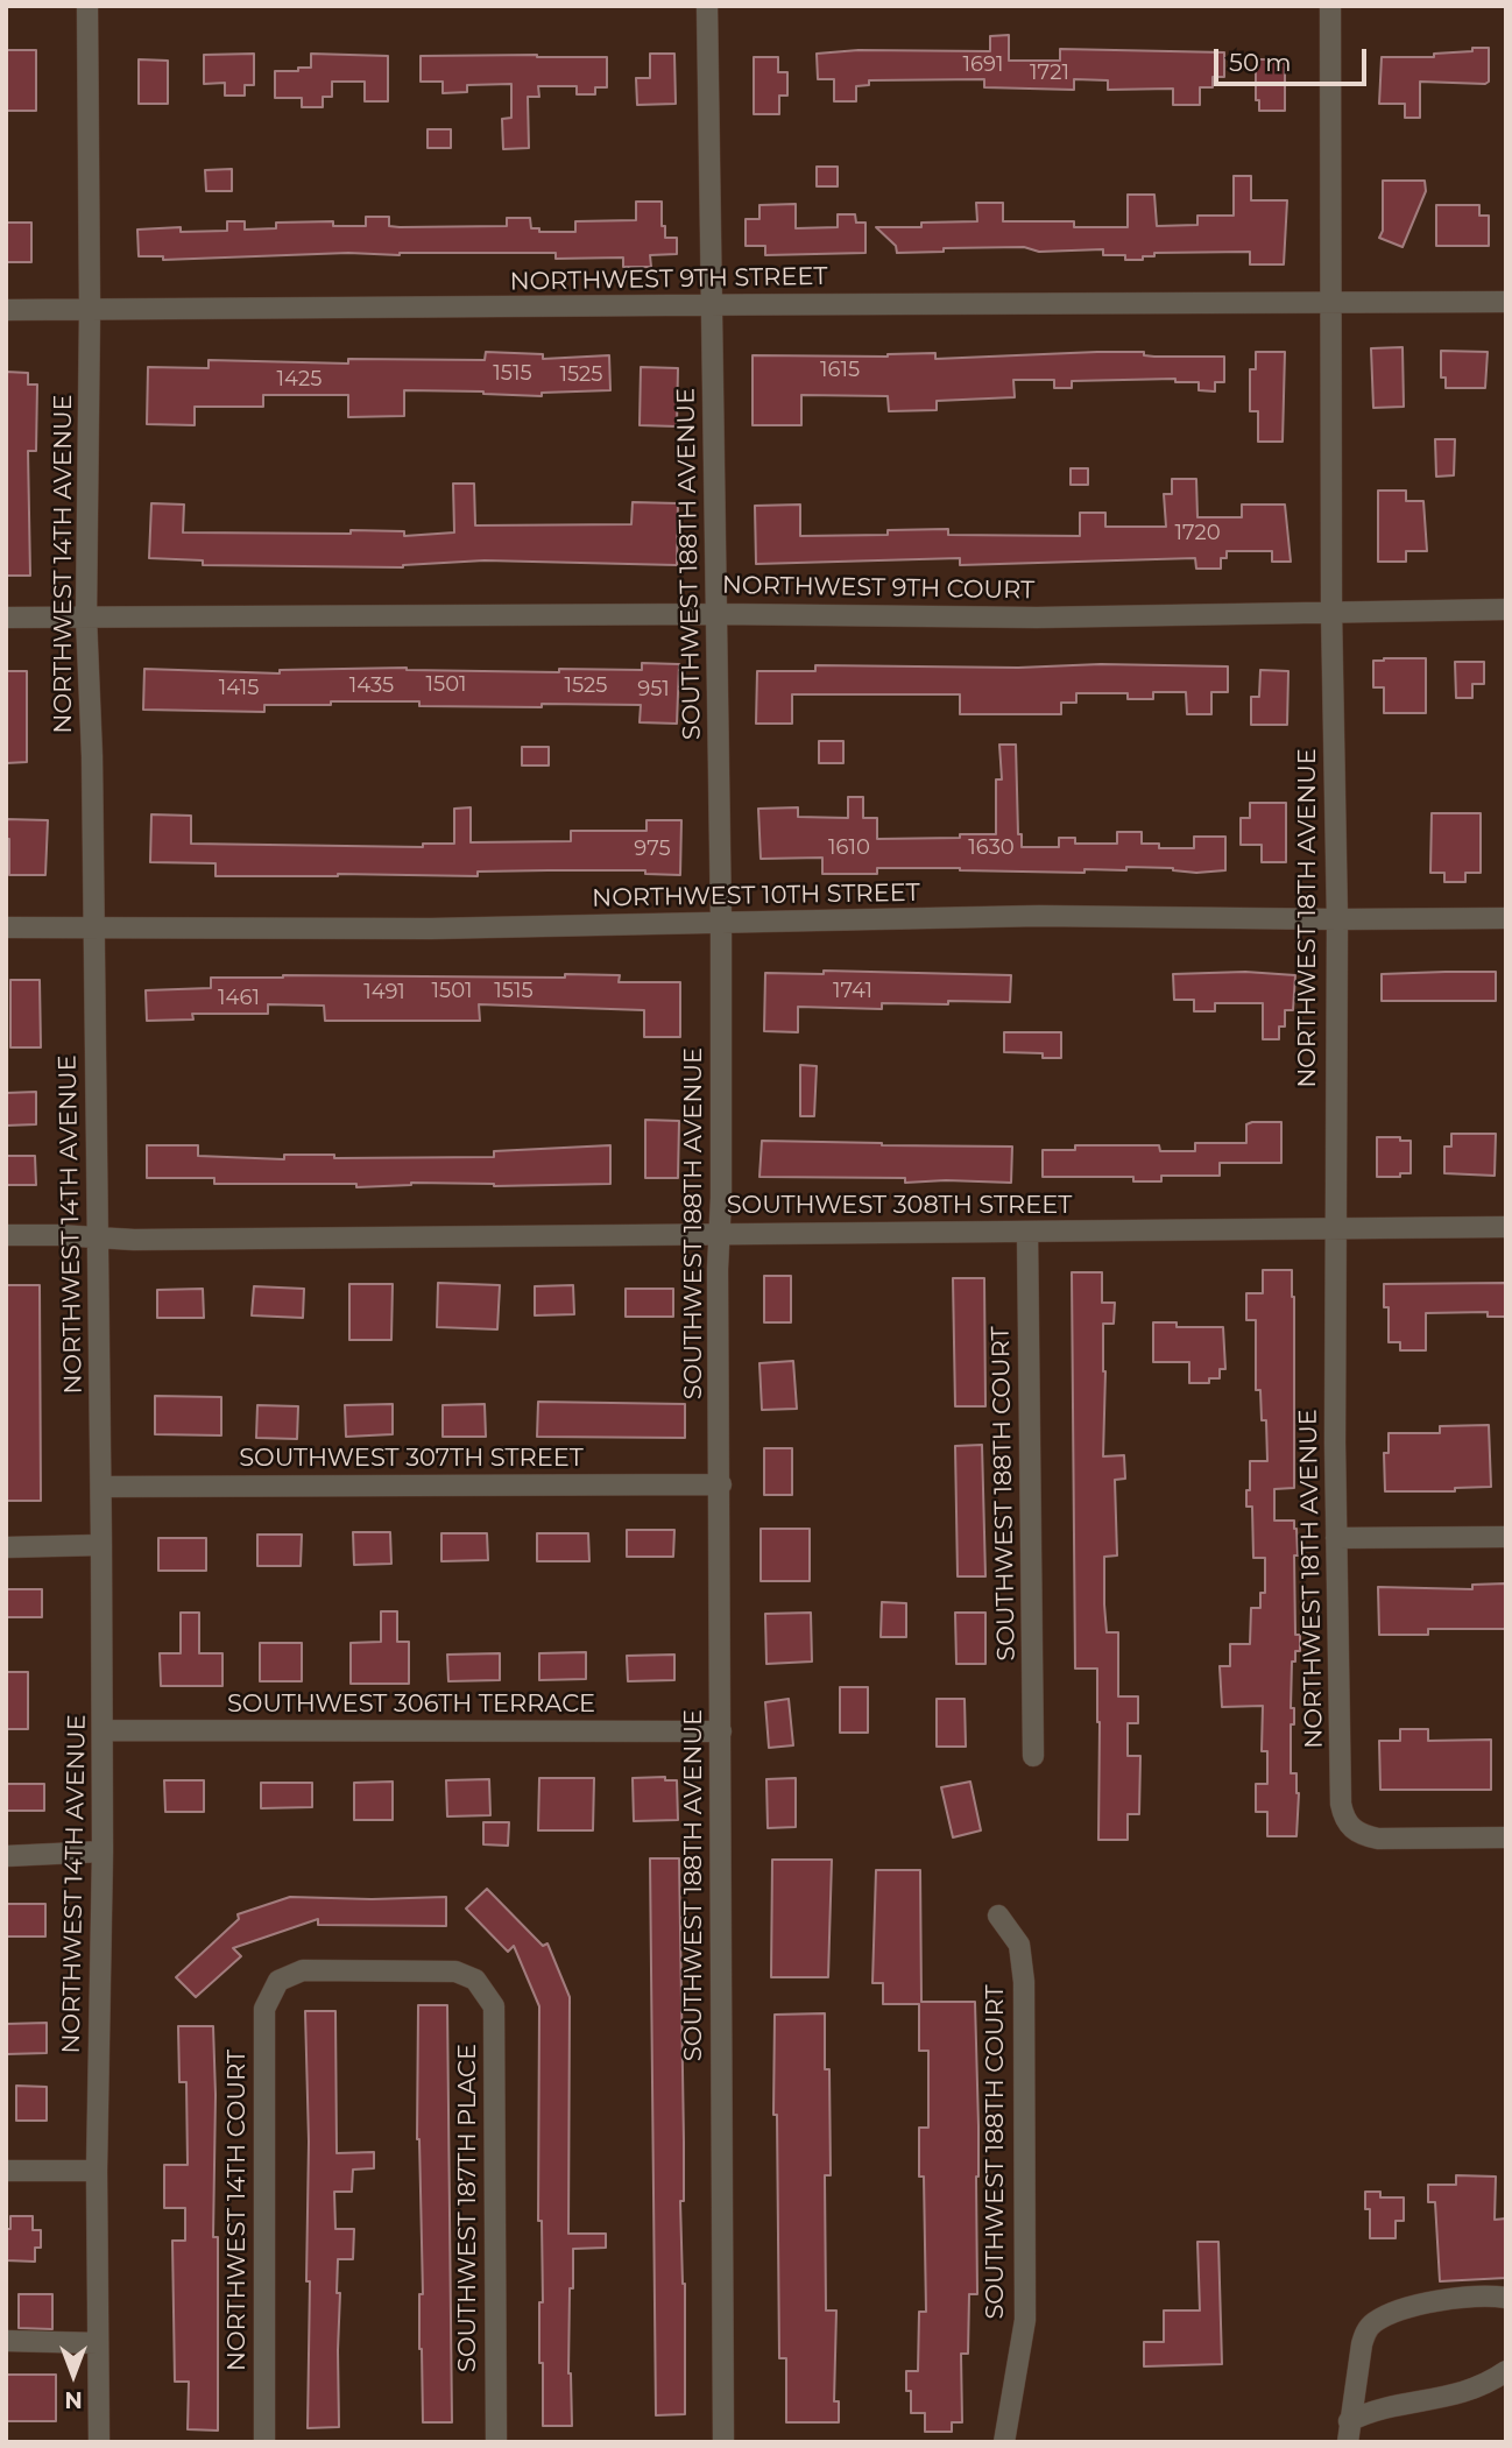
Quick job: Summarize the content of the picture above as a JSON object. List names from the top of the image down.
{
  "streets": {
    "street": [
      "NORTHWEST 9TH STREET",
      "NORTHWEST 14TH AVENUE",
      "SOUTHWEST 188TH AVENUE",
      "NORTHWEST 9TH COURT",
      "NORTHWEST 10TH STREET",
      "NORTHWEST 18TH AVENUE",
      "SOUTHWEST 308TH STREET",
      "SOUTHWEST 307TH STREET",
      "SOUTHWEST 188TH COURT",
      "SOUTHWEST 306TH TERRACE",
      "SOUTHWEST 187TH PLACE",
      "NORTHWEST 14TH COURT"
    ]
  },
  "crossings": [
    ["NORTHWEST 9TH STREET", "NORTHWEST 14TH AVENUE"],
    ["NORTHWEST 9TH STREET", "SOUTHWEST 188TH AVENUE"],
    ["NORTHWEST 9TH STREET", "NORTHWEST 18TH AVENUE"],
    ["NORTHWEST 14TH AVENUE", "NORTHWEST 9TH COURT"],
    ["NORTHWEST 14TH AVENUE", "NORTHWEST 10TH STREET"],
    ["NORTHWEST 14TH AVENUE", "SOUTHWEST 308TH STREET"],
    ["NORTHWEST 14TH AVENUE", "SOUTHWEST 307TH STREET"],
    ["NORTHWEST 14TH AVENUE", "SOUTHWEST 306TH TERRACE"],
    ["SOUTHWEST 188TH AVENUE", "NORTHWEST 9TH COURT"],
    ["SOUTHWEST 188TH AVENUE", "NORTHWEST 10TH STREET"],
    ["SOUTHWEST 188TH AVENUE", "SOUTHWEST 308TH STREET"],
    ["SOUTHWEST 188TH AVENUE", "SOUTHWEST 307TH STREET"],
    ["SOUTHWEST 188TH AVENUE", "SOUTHWEST 306TH TERRACE"],
    ["NORTHWEST 9TH COURT", "NORTHWEST 18TH AVENUE"],
    ["NORTHWEST 10TH STREET", "NORTHWEST 18TH AVENUE"],
    ["NORTHWEST 18TH AVENUE", "SOUTHWEST 308TH STREET"],
    ["SOUTHWEST 308TH STREET", "SOUTHWEST 188TH COURT"],
    ["SOUTHWEST 187TH PLACE", "NORTHWEST 14TH COURT"]
  ],
  "house_numbers": [
    "1691",
    "1721",
    "1615",
    "1515",
    "1525",
    "1425",
    "1720",
    "1501",
    "1435",
    "1525",
    "1415",
    "951",
    "1610",
    "1630",
    "975",
    "1501",
    "1515",
    "1741",
    "1491",
    "1461"
  ],
  "scale_bar": "50 m",
  "north": "bottom"
}
